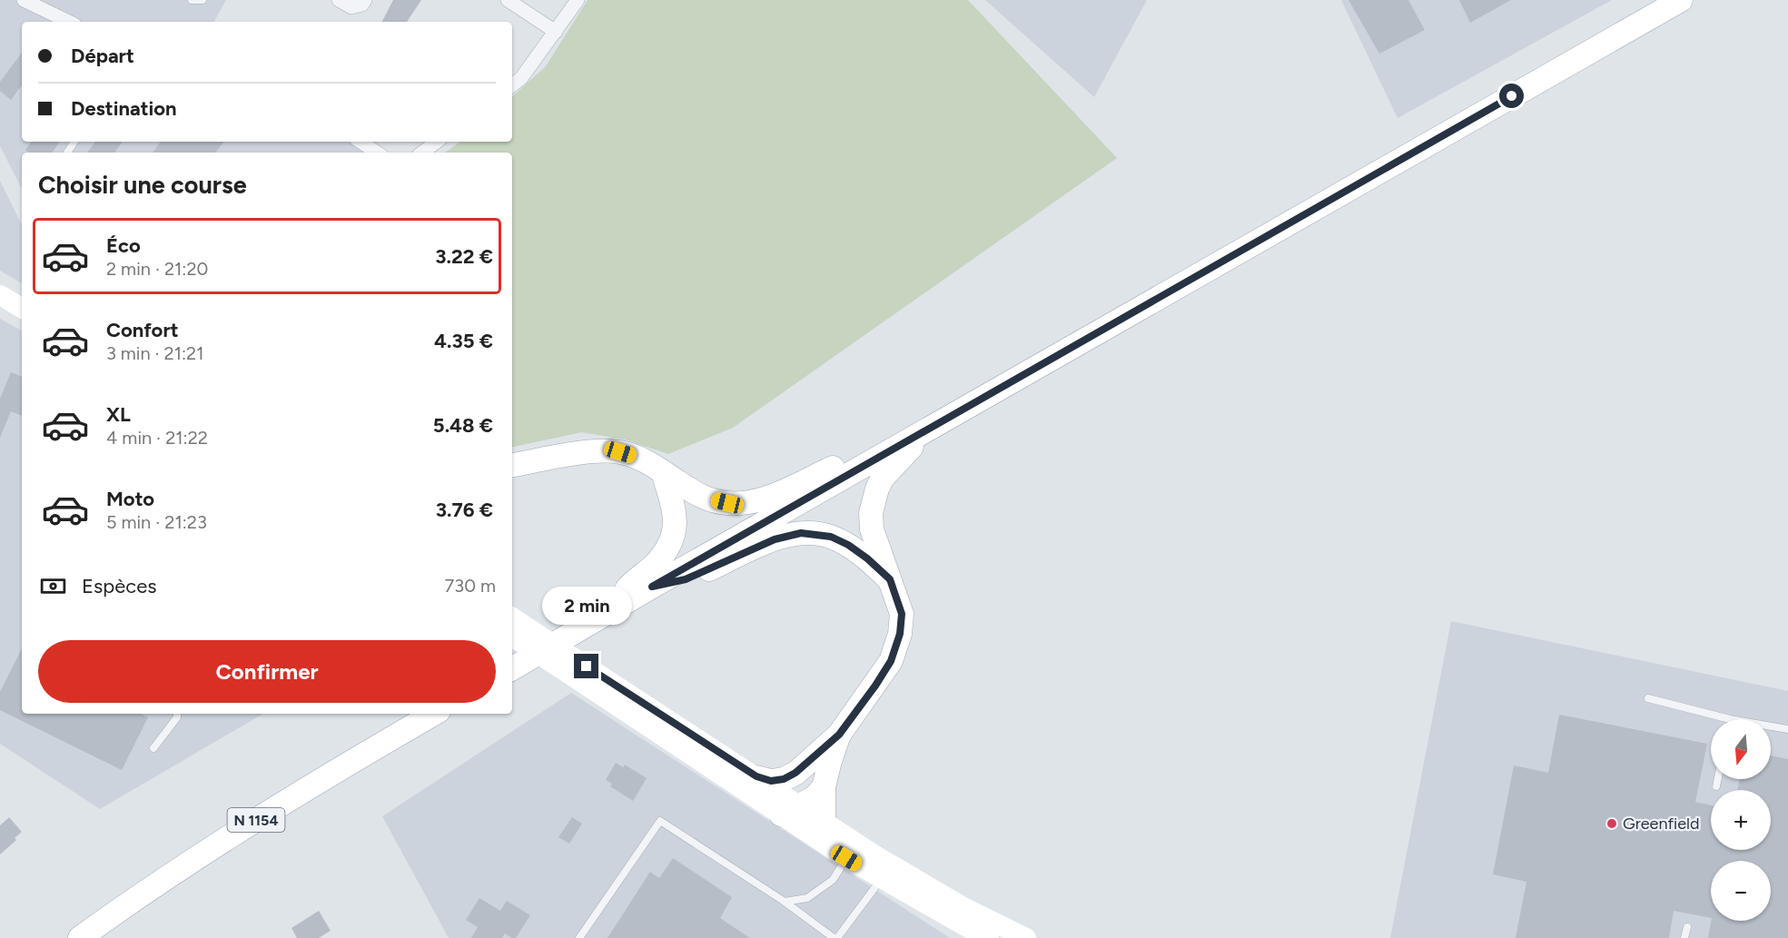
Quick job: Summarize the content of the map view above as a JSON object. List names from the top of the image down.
{
  "streets": {
    "main road": ["N 1154"]
  },
  "places": ["Greenfield"],
  "north": "bottom",
  "page": {
    "banner": ["Départ", "Destination"],
    "heading": "Choisir une course",
    "list": [
      {
        "name": "Éco",
        "note": "2 min · 21:20",
        "value": "3.22 €"
      },
      {
        "name": "Confort",
        "note": "3 min · 21:21",
        "value": "4.35 €"
      },
      {
        "name": "XL",
        "note": "4 min · 21:22",
        "value": "5.48 €"
      },
      {
        "name": "Moto",
        "note": "5 min · 21:23",
        "value": "3.76 €"
      }
    ],
    "pay": ["Espèces", "730 m"],
    "bubble": "2 min",
    "buttons": "Confirmer",
    "map_buttons": ["+", "−"]
  }
}
